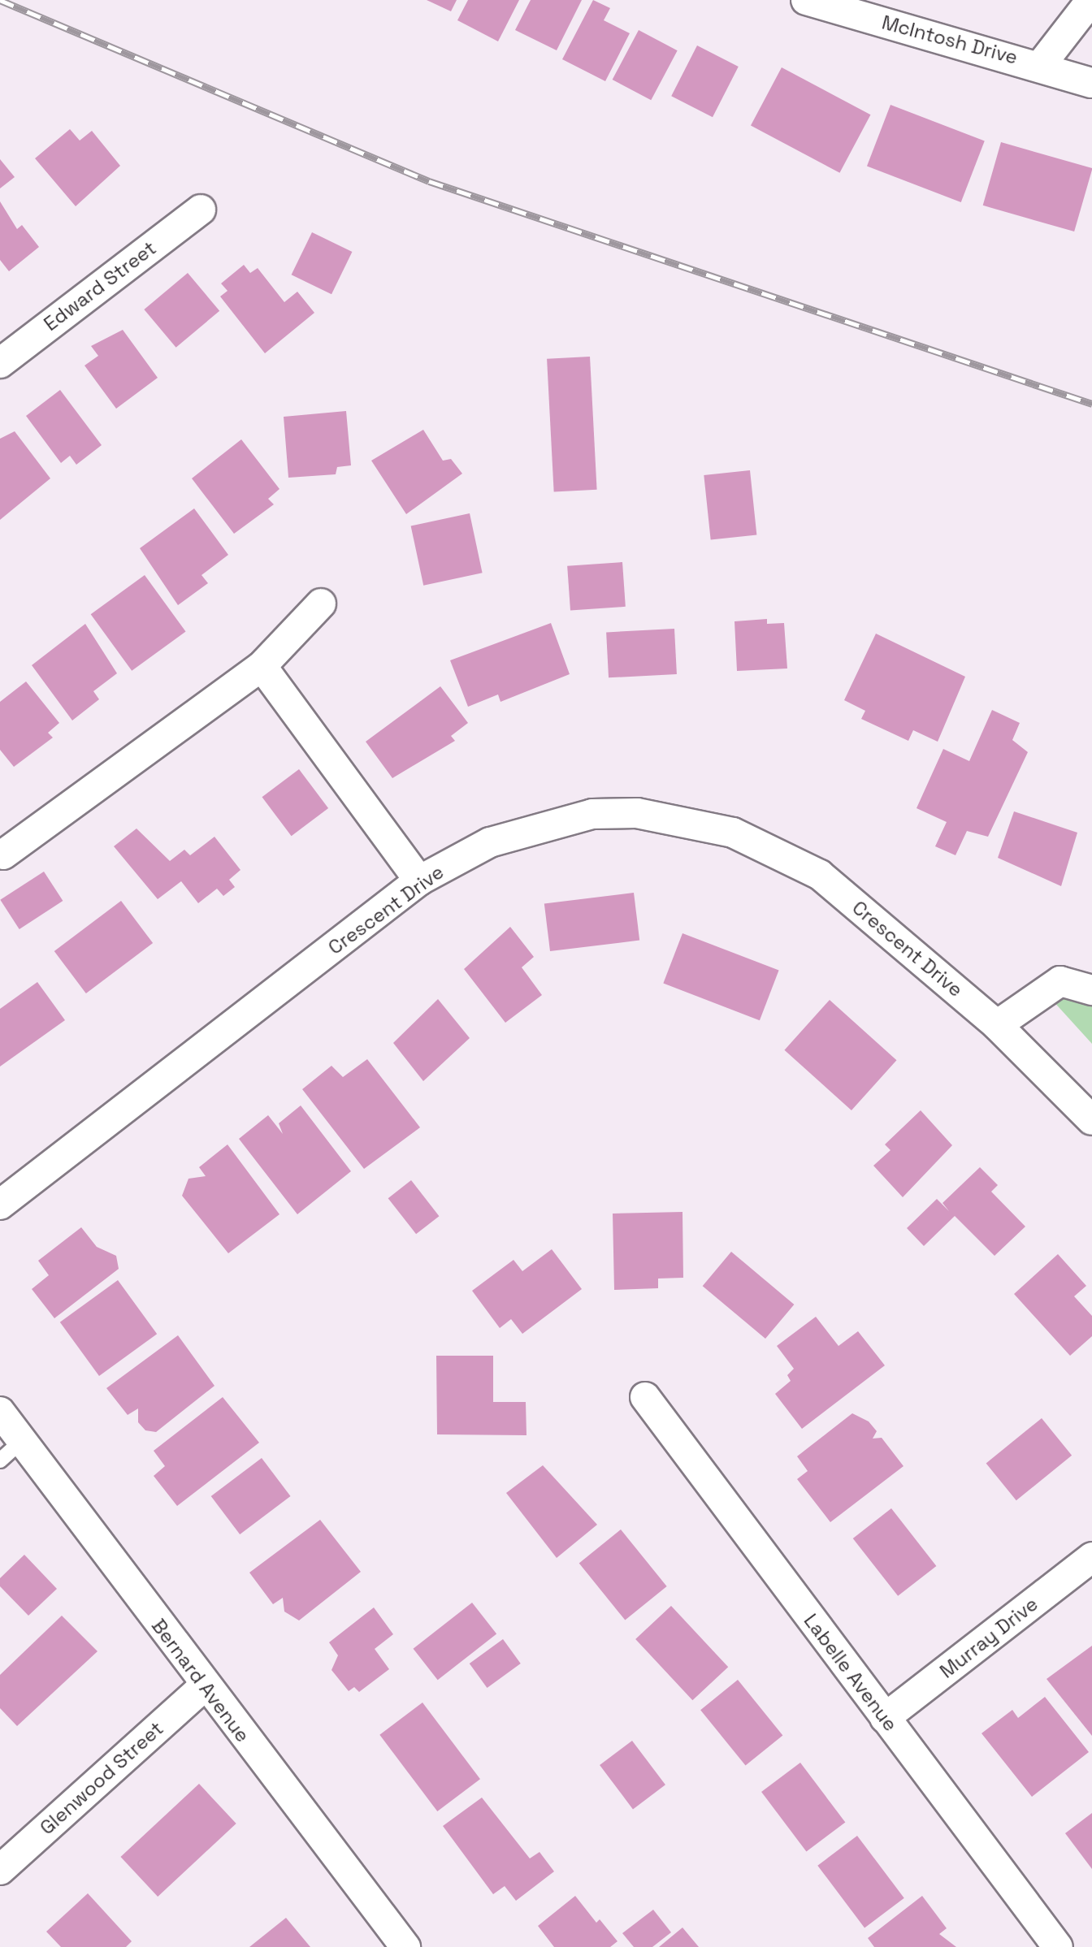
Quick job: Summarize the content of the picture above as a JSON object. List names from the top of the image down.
{
  "streets": {
    "street": [
      "McIntosh Drive",
      "Edward Street",
      "Crescent Drive",
      "Murray Drive",
      "Labelle Avenue",
      "Bernard Avenue",
      "Glenwood Street"
    ]
  },
  "crossings": [
    ["Murray Drive", "Labelle Avenue"],
    ["Bernard Avenue", "Glenwood Street"]
  ]
}
